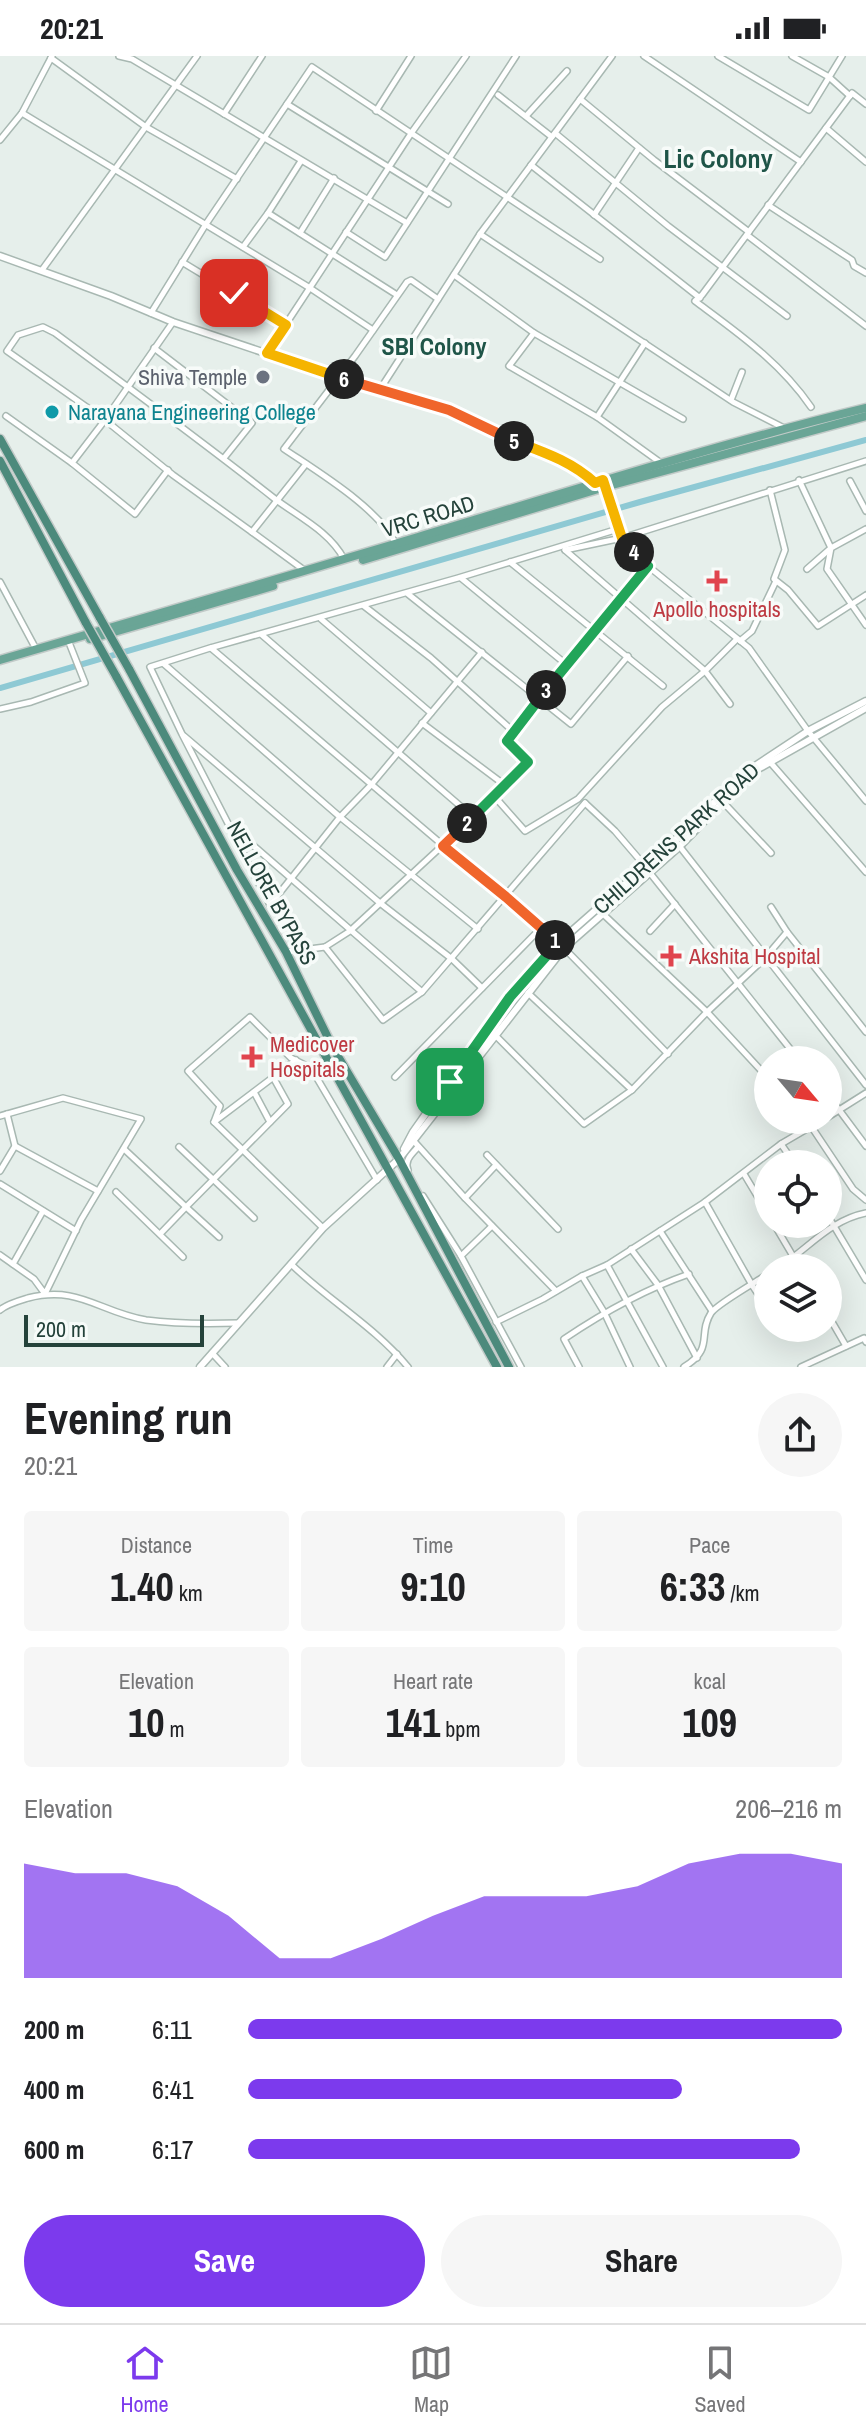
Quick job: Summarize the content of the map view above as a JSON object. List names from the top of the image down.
{
  "streets": {
    "highway": ["NELLORE BYPASS"],
    "main road": ["VRC ROAD"],
    "street": ["CHILDRENS PARK ROAD"]
  },
  "crossings": [
    ["CHILDRENS PARK ROAD", "NELLORE BYPASS"]
  ],
  "districts": ["Lic Colony", "SBI Colony"],
  "places": {
    "other": ["Shiva Temple", "Narayana Engineering College"],
    "health": ["Apollo hospitals", "Akshita Hospital", "Medicover Hospitals"]
  },
  "scale_bar": "200 m",
  "north": "bottom right",
  "page": {
    "status": "20:21",
    "pins": [
      "6",
      "5",
      "4",
      "3",
      "2",
      "1"
    ],
    "scale": "200 m",
    "heading": ["Evening run", "20:21"],
    "stats": [
      ["Distance", "1.40 km"],
      ["Time", "9:10"],
      ["Pace", "6:33 /km"],
      ["Elevation", "10 m"],
      ["Heart rate", "141 bpm"],
      ["kcal", "109"]
    ],
    "chart": ["Elevation", "206–216 m"],
    "list": [
      {
        "name": "200 m",
        "note": "6:11"
      },
      {
        "name": "400 m",
        "note": "6:41"
      },
      {
        "name": "600 m",
        "note": "6:17"
      }
    ],
    "buttons": ["Save", "Share"],
    "tabs": ["Home", "Map", "Saved"]
  }
}
